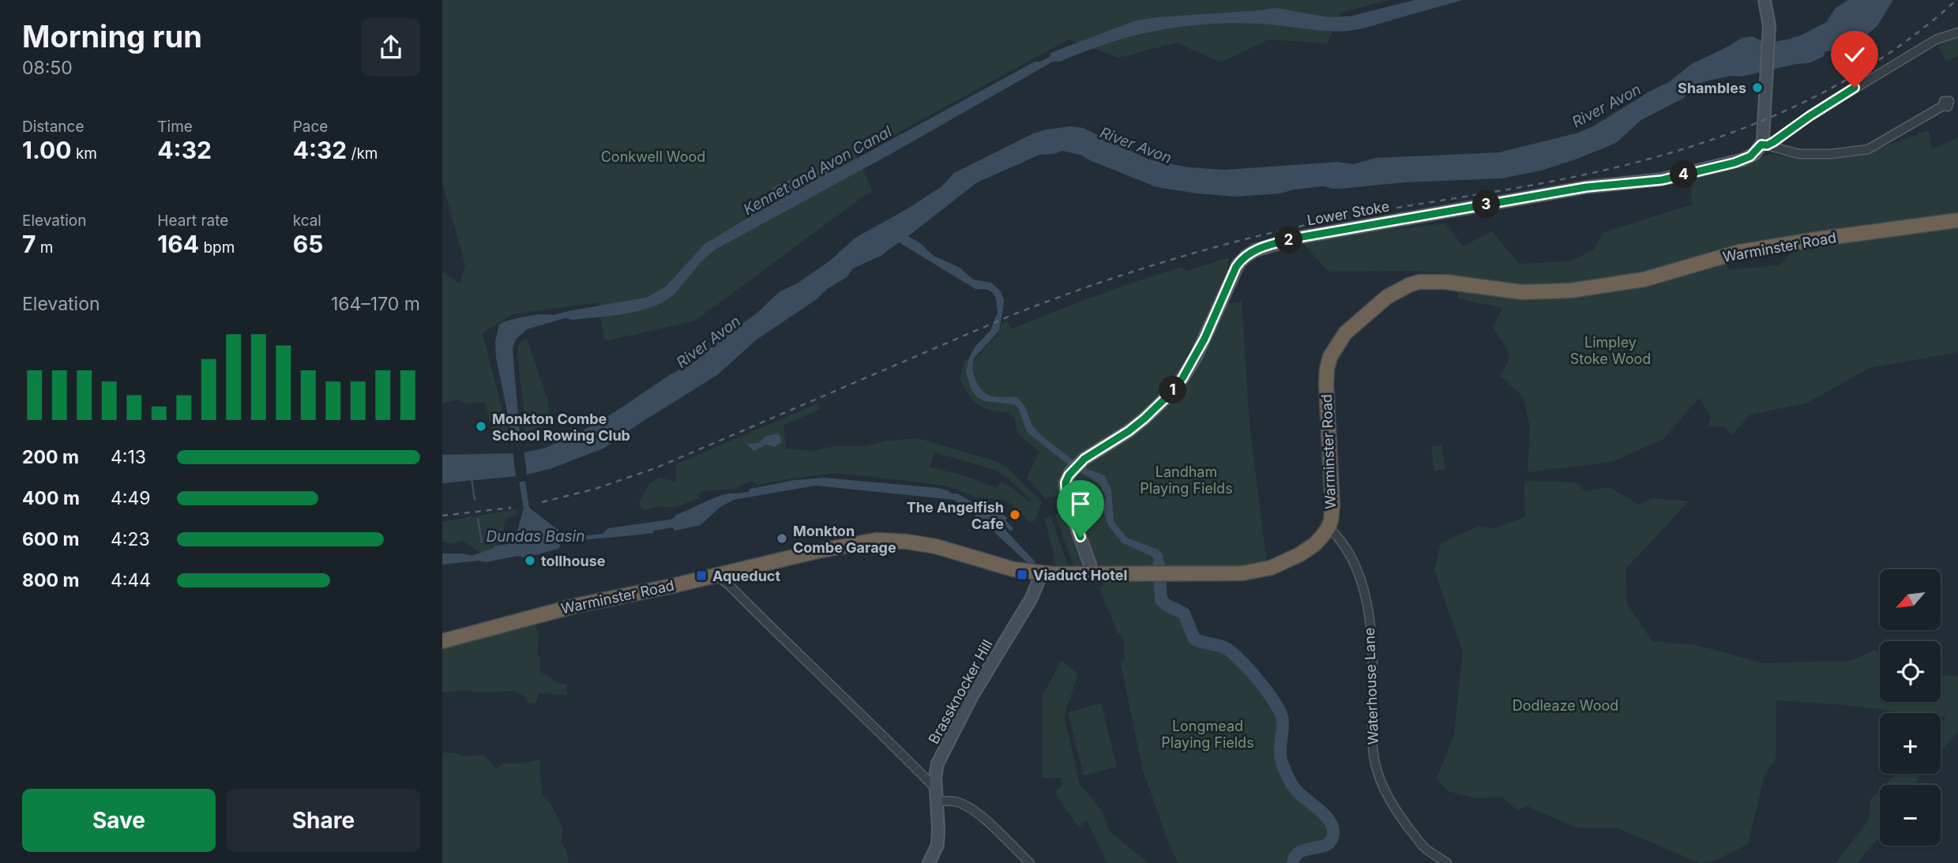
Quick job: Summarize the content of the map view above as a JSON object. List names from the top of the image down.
{
  "streets": {
    "highway": ["Warminster Road"],
    "main road": ["Lower Stoke", "Brassknocker Hill"],
    "street": ["Waterhouse Lane"]
  },
  "crossings": [
    ["Lower Stoke", "Warminster Road"],
    ["Warminster Road", "Waterhouse Lane"],
    ["Warminster Road", "Brassknocker Hill"]
  ],
  "water": ["River Avon", "Kennet and Avon Canal", "Dundas Basin"],
  "parks": [
    "Conkwell Wood",
    "Limpley Stoke Wood",
    "Landham Playing Fields",
    "Dodleaze Wood",
    "Longmead Playing Fields"
  ],
  "places": {
    "other": [
      "Shambles",
      "Monkton Combe School Rowing Club",
      "The Angelfish Cafe",
      "Monkton Combe Garage",
      "tollhouse"
    ],
    "transit": ["Viaduct Hotel", "Aqueduct"]
  },
  "north": "bottom left",
  "page": {
    "heading": ["Morning run", "08:50"],
    "stats": [
      ["Distance", "1.00 km"],
      ["Time", "4:32"],
      ["Pace", "4:32 /km"],
      ["Elevation", "7 m"],
      ["Heart rate", "164 bpm"],
      ["kcal", "65"]
    ],
    "pins": [
      "4",
      "3",
      "2",
      "1"
    ],
    "chart": ["Elevation", "164–170 m"],
    "list": [
      {
        "name": "200 m",
        "note": "4:13"
      },
      {
        "name": "400 m",
        "note": "4:49"
      },
      {
        "name": "600 m",
        "note": "4:23"
      },
      {
        "name": "800 m",
        "note": "4:44"
      }
    ],
    "map_buttons": ["+", "−"],
    "buttons": ["Save", "Share"]
  }
}
